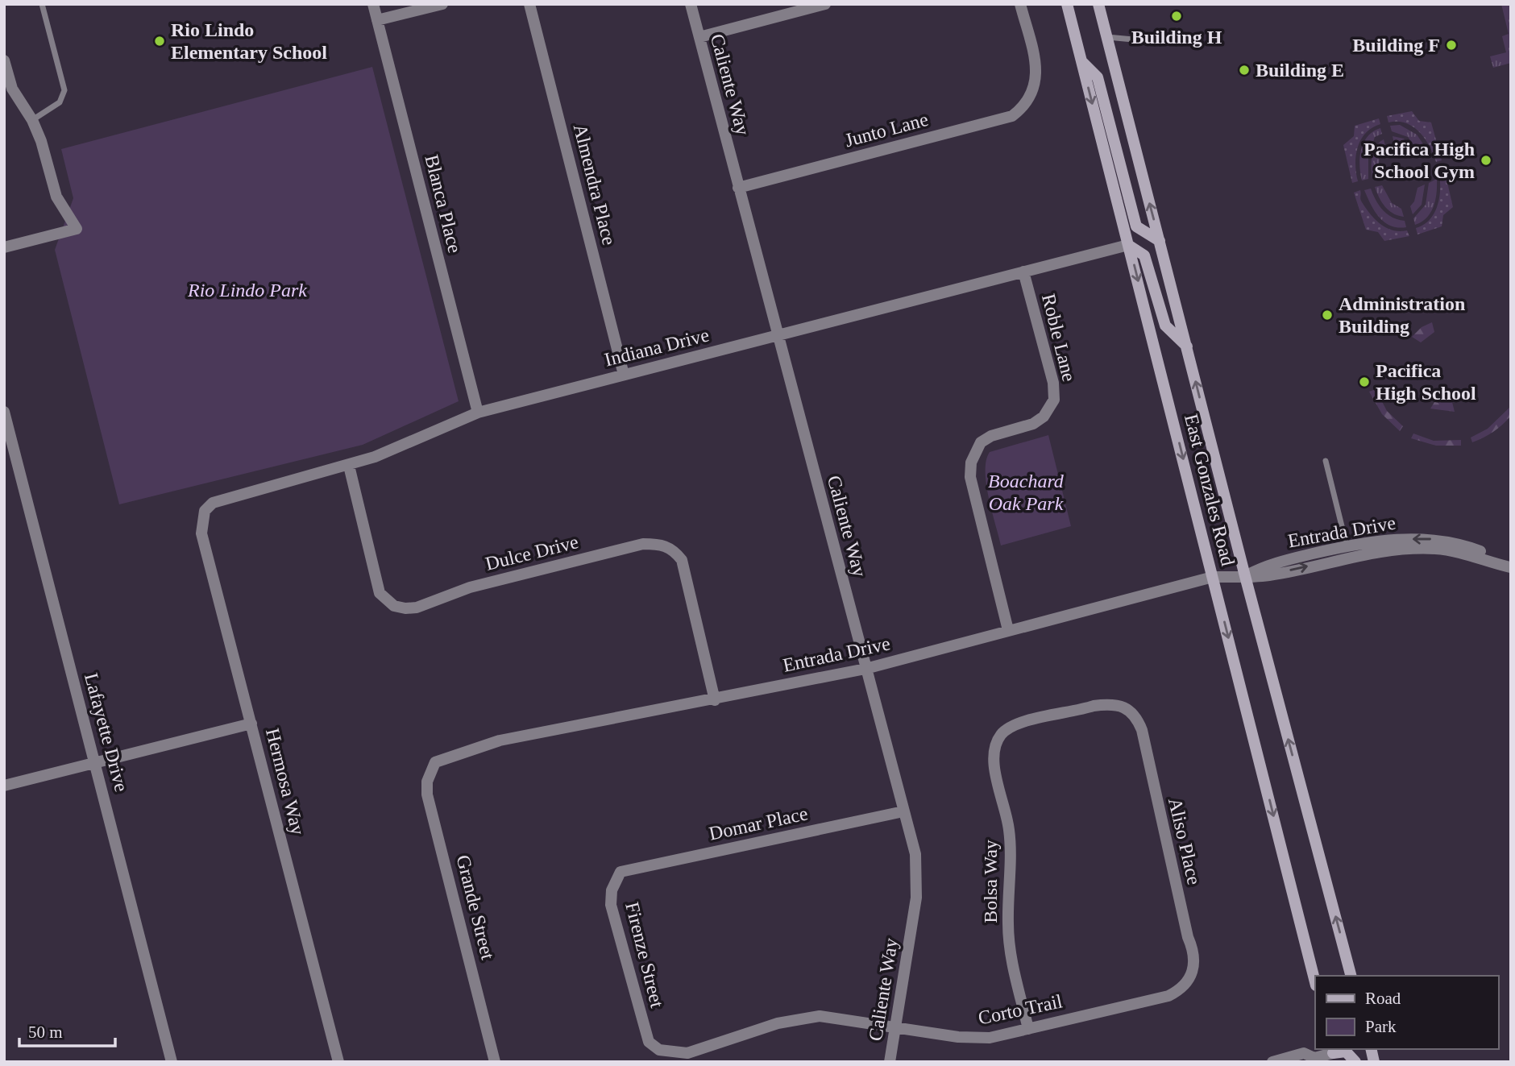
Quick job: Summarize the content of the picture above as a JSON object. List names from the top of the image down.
{
  "streets": {
    "main road": ["East Gonzales Road"],
    "street": [
      "Caliente Way",
      "Junto Lane",
      "Almendra Place",
      "Blanca Place",
      "Roble Lane",
      "Indiana Drive",
      "Entrada Drive",
      "Dulce Drive",
      "Lafayette Drive",
      "Hermosa Way",
      "Domar Place",
      "Aliso Place",
      "Bolsa Way",
      "Grande Street",
      "Firenze Street",
      "Corto Trail"
    ]
  },
  "crossings": [
    ["Caliente Way", "Junto Lane"],
    ["Caliente Way", "Indiana Drive"],
    ["Caliente Way", "Entrada Drive"],
    ["Caliente Way", "Domar Place"],
    ["Caliente Way", "Corto Trail"],
    ["Almendra Place", "Indiana Drive"],
    ["Blanca Place", "Indiana Drive"],
    ["Roble Lane", "Indiana Drive"],
    ["Roble Lane", "Entrada Drive"],
    ["Indiana Drive", "East Gonzales Road"],
    ["Indiana Drive", "Dulce Drive"],
    ["Indiana Drive", "Hermosa Way"],
    ["East Gonzales Road", "Entrada Drive"],
    ["Entrada Drive", "Dulce Drive"],
    ["Entrada Drive", "Grande Street"],
    ["Domar Place", "Firenze Street"],
    ["Aliso Place", "Bolsa Way"],
    ["Aliso Place", "Corto Trail"],
    ["Bolsa Way", "Corto Trail"],
    ["Firenze Street", "Corto Trail"]
  ],
  "parks": ["Rio Lindo Park", "Boachard Oak Park"],
  "places": [
    "Building H",
    "Rio Lindo Elementary School",
    "Building F",
    "Building E",
    "Pacifica High School Gym",
    "Administration Building",
    "Pacifica High School"
  ],
  "legend": ["Road", "Park"],
  "scale_bar": "50 m"
}
